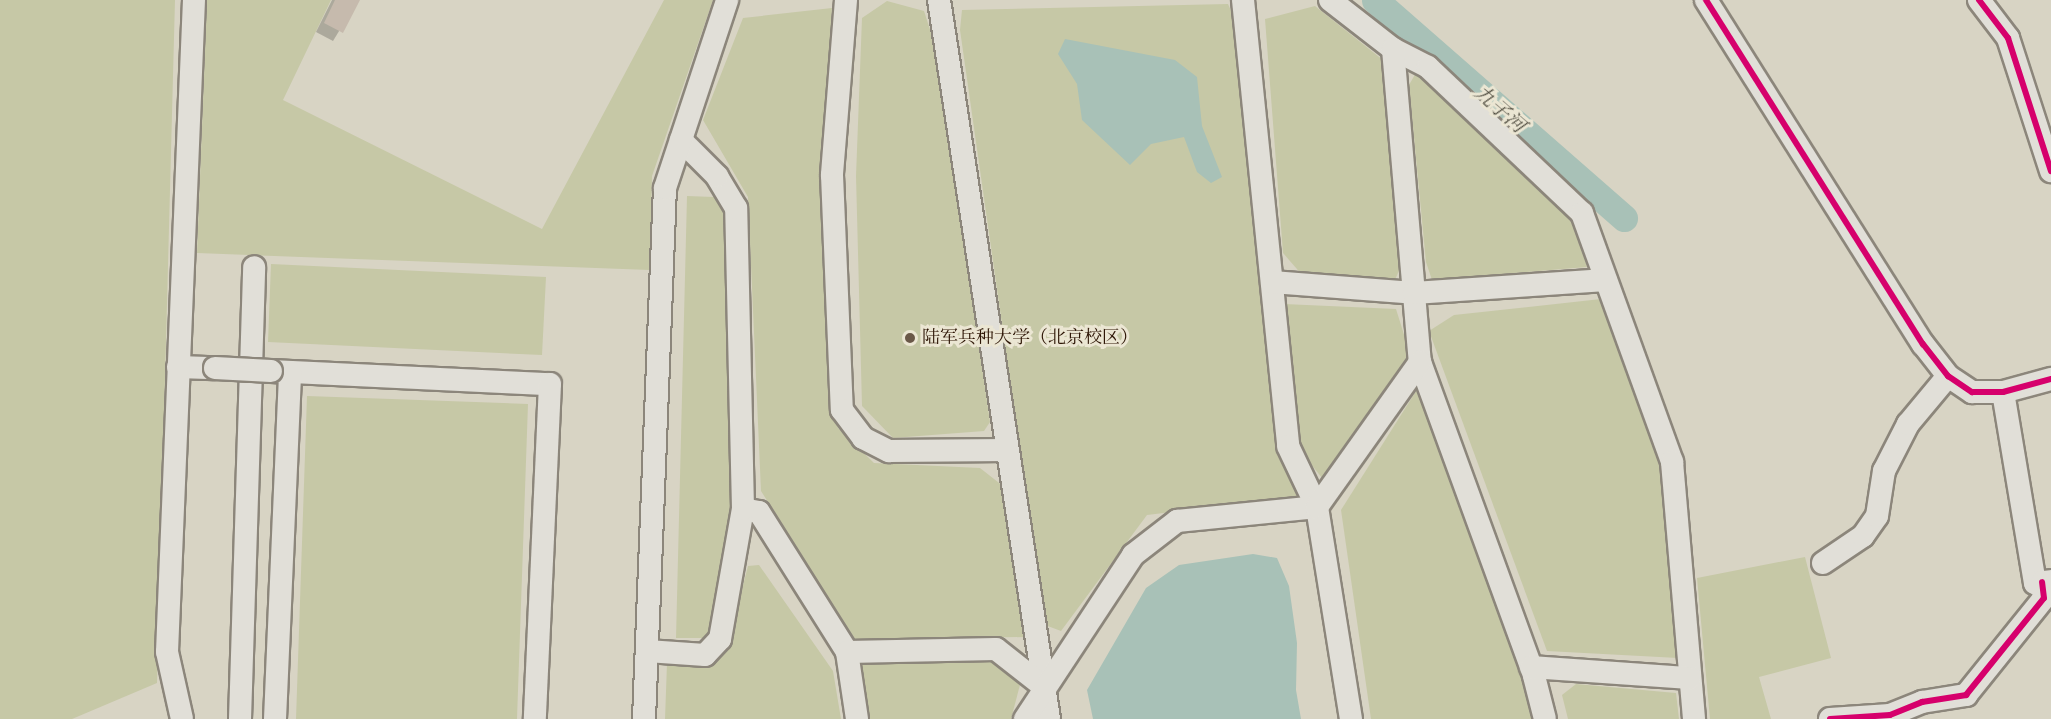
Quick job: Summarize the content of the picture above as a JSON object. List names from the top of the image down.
{
  "water": ["九子河"],
  "places": ["陆军兵种大学（北京校区）"]
}
